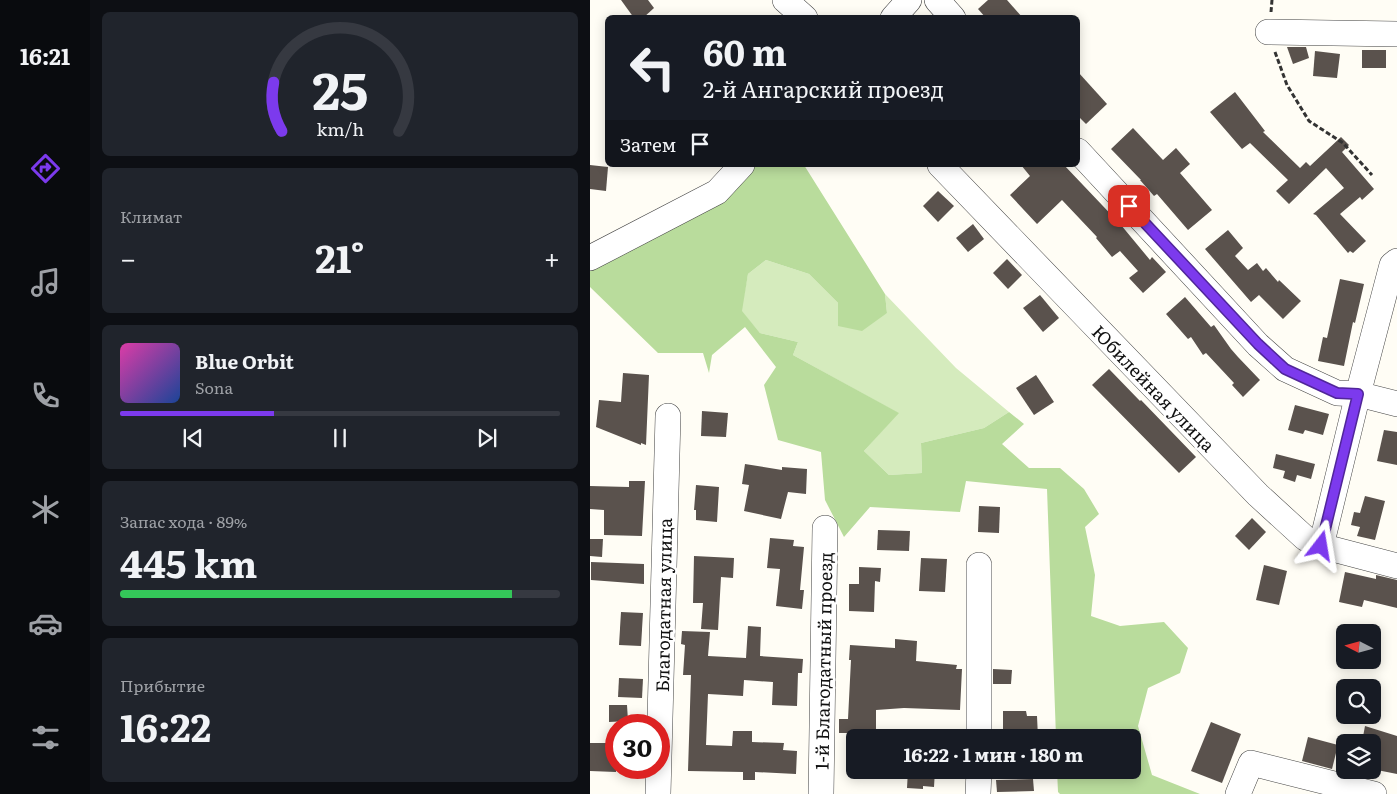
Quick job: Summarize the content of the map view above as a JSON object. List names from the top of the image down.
{
  "streets": {
    "street": ["Юбилейная улица", "Благодатная улица", "1-й Благодатный проезд"]
  },
  "north": "left",
  "page": {
    "tabs": "16:21",
    "turn": ["60 m", "2-й Ангарский проезд"],
    "then": "Затем",
    "tile": [
      "Климат",
      ["Запас хода · 89%", "445 km"],
      ["Прибытие", "16:22"]
    ],
    "heat": ["−", "21°", "+"],
    "song": ["Blue Orbit", "Sona"],
    "limit": "30",
    "trip": "16:22 · 1 мин · 180 m",
    "gauge": ["25", "km/h"]
  }
}
